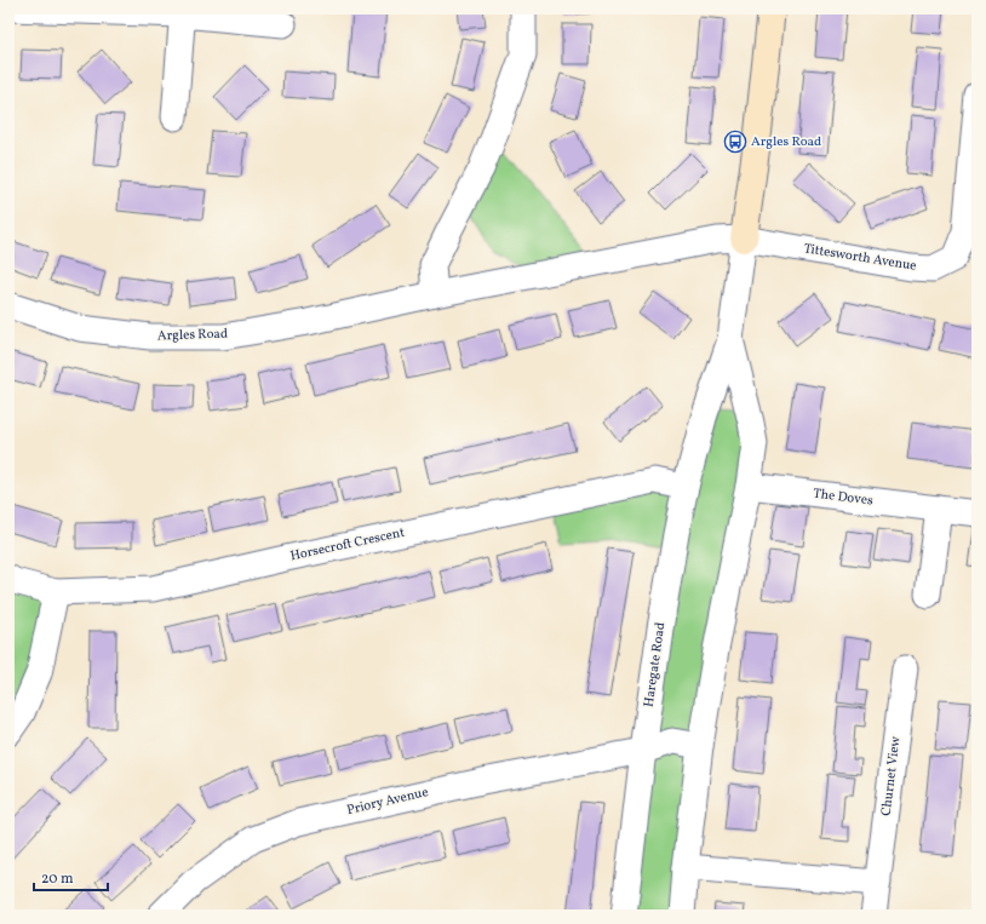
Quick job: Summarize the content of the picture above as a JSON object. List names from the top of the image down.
{
  "streets": {
    "street": [
      "Tittesworth Avenue",
      "Argles Road",
      "The Doves",
      "Horsecroft Crescent",
      "Haregate Road",
      "Churnet View",
      "Priory Avenue"
    ]
  },
  "crossings": [
    ["Tittesworth Avenue", "Argles Road"],
    ["Tittesworth Avenue", "Haregate Road"],
    ["Argles Road", "Haregate Road"],
    ["The Doves", "Haregate Road"],
    ["Horsecroft Crescent", "Haregate Road"],
    ["Haregate Road", "Priory Avenue"]
  ],
  "places": {
    "bus stop": ["Argles Road"]
  },
  "scale_bar": "20 m"
}
